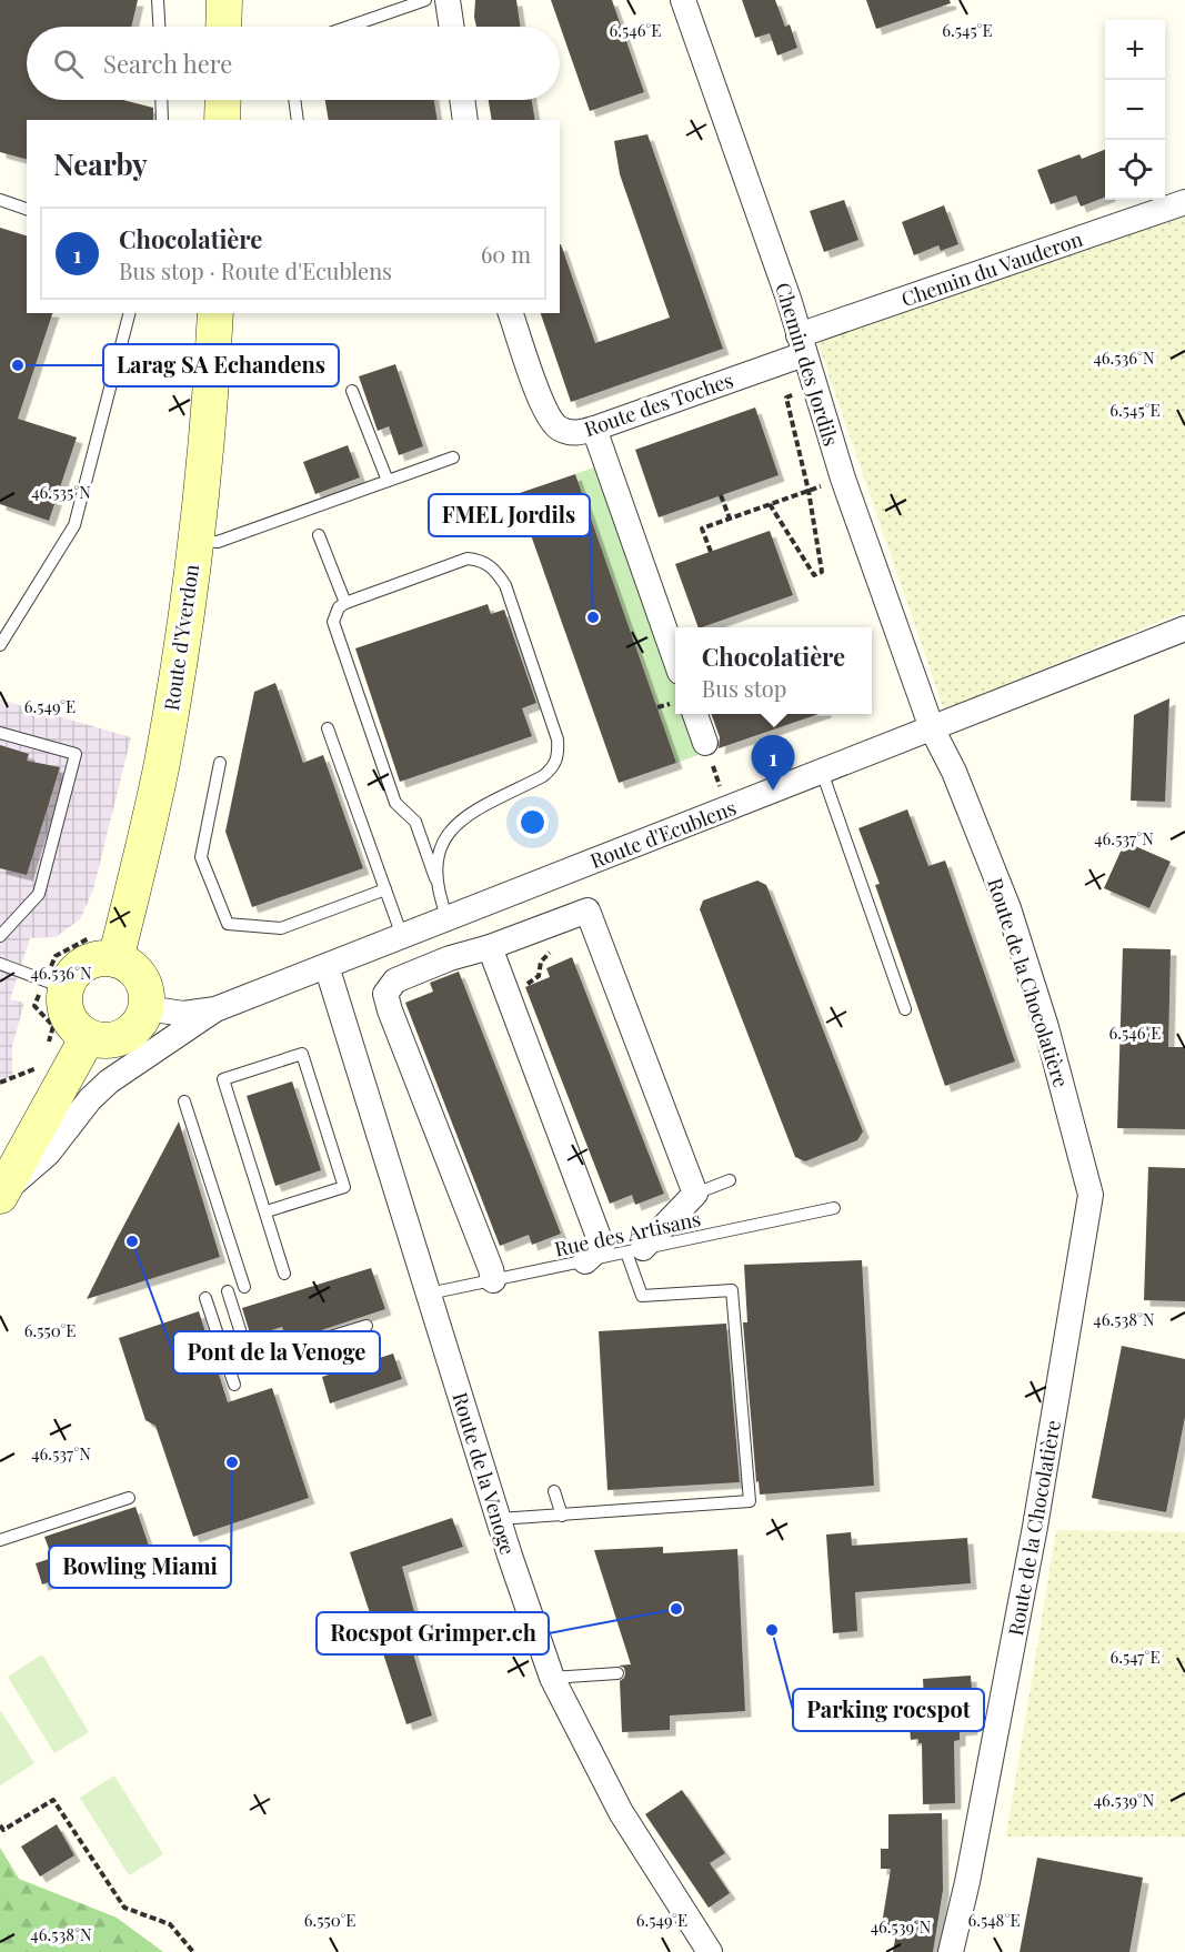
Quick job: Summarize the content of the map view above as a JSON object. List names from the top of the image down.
{
  "streets": {
    "main road": ["Route d'Yverdon"],
    "street": [
      "Chemin du Vauderon",
      "Chemin des Jordils",
      "Route des Toches",
      "Route d'Ecublens",
      "Route de la Chocolatière",
      "Route de la Venoge"
    ],
    "lane": ["Rue des Artisans"]
  },
  "crossings": [
    ["Chemin du Vauderon", "Chemin des Jordils"],
    ["Chemin du Vauderon", "Route des Toches"],
    ["Chemin des Jordils", "Route des Toches"],
    ["Chemin des Jordils", "Route d'Ecublens"],
    ["Chemin des Jordils", "Route de la Chocolatière"],
    ["Route d'Yverdon", "Route d'Ecublens"],
    ["Route d'Ecublens", "Route de la Chocolatière"],
    ["Route d'Ecublens", "Route de la Venoge"],
    ["Rue des Artisans", "Route de la Venoge"]
  ],
  "places": [
    "Larag SA Echandens",
    "FMEL Jordils",
    "Pont de la Venoge",
    "Bowling Miami",
    "Rocspot Grimper.ch",
    "Parking rocspot"
  ],
  "page": {
    "map_buttons": ["+", "−"],
    "search": "Search here",
    "heading": "Nearby",
    "list": [
      {
        "mark": "1",
        "name": "Chocolatière",
        "note": "Bus stop · Route d'Ecublens",
        "value": "60 m"
      }
    ],
    "popup": ["Chocolatière", "Bus stop"],
    "pins": "1"
  },
  "coordinates": [
    "6.546°E",
    "6.545°E",
    "46.536°N",
    "46.535°N",
    "6.549°E",
    "46.537°N",
    "46.538°N",
    "6.550°E",
    "6.547°E",
    "46.539°N",
    "6.548°E"
  ]
}
